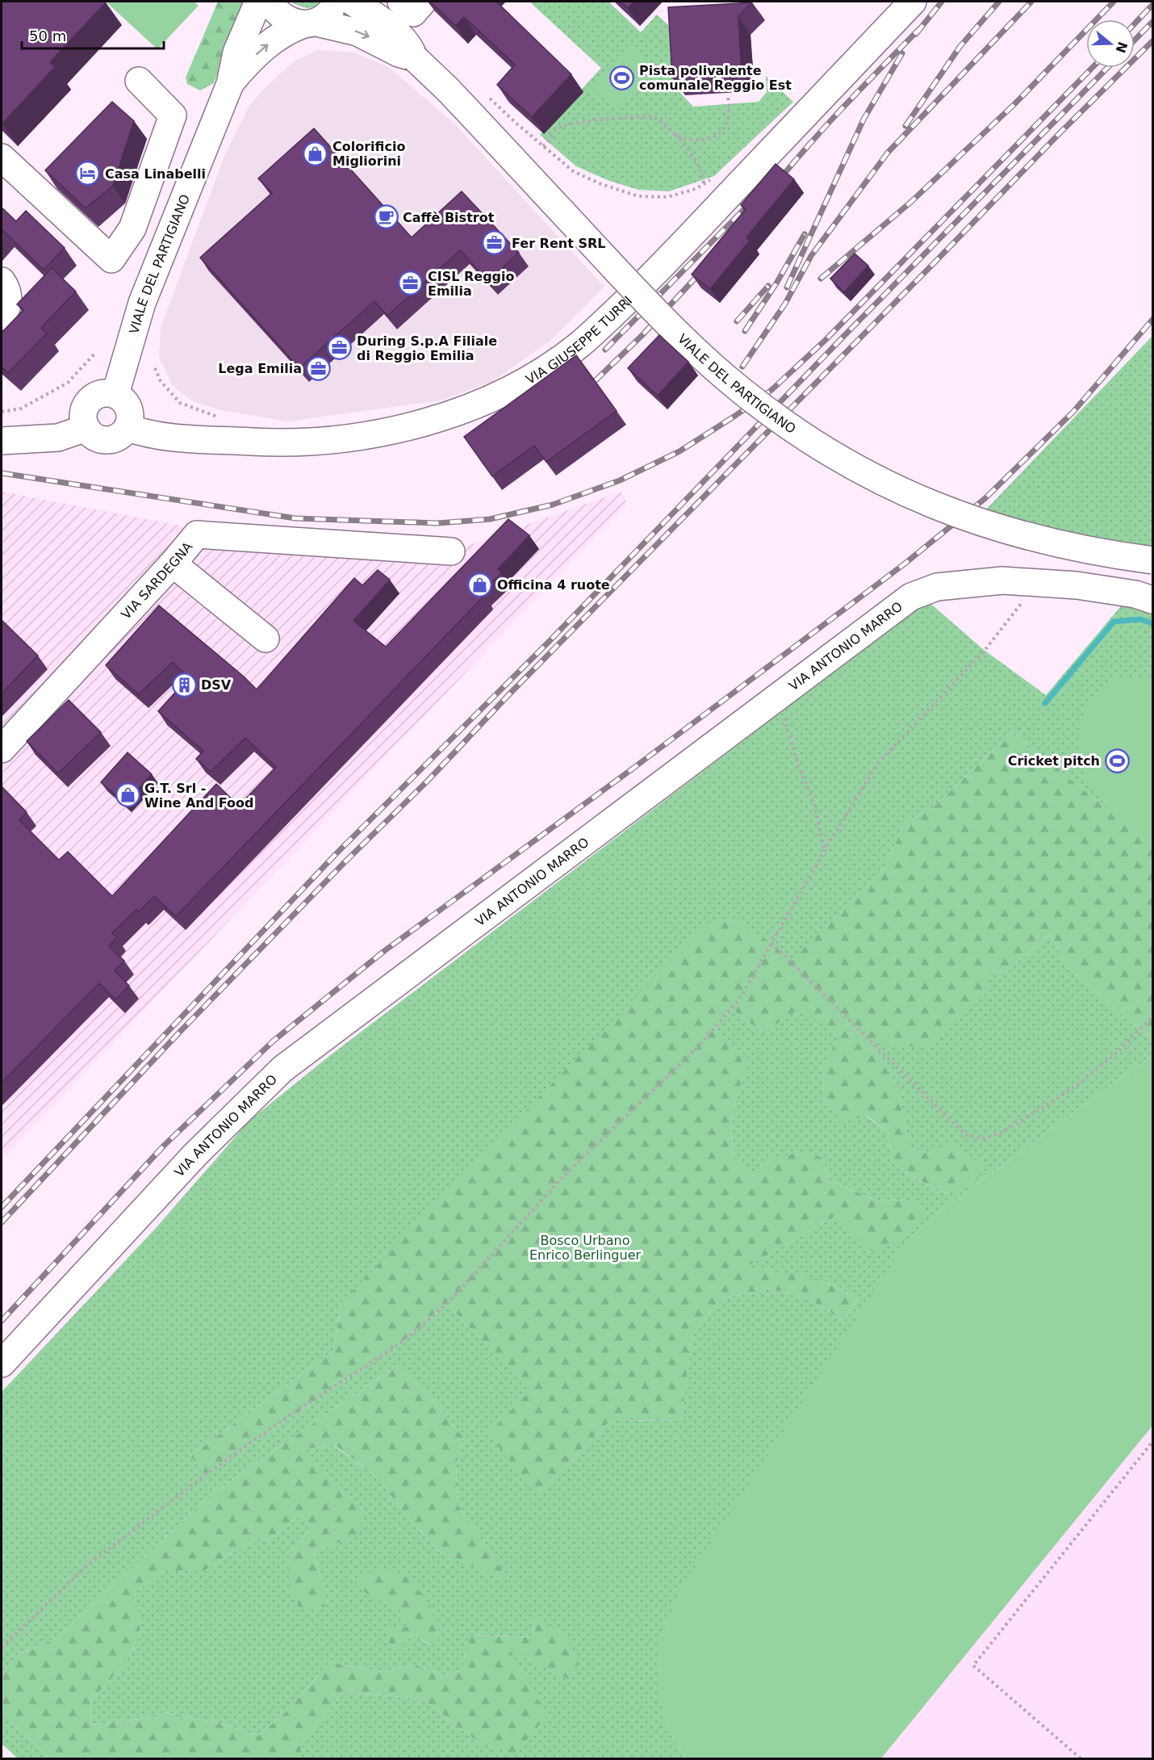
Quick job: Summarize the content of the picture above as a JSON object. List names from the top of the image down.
{
  "streets": {
    "street": [
      "VIALE DEL PARTIGIANO",
      "VIA GIUSEPPE TURRI",
      "VIA SARDEGNA",
      "VIA ANTONIO MARRO"
    ]
  },
  "crossings": [
    ["VIALE DEL PARTIGIANO", "VIA GIUSEPPE TURRI"]
  ],
  "parks": ["Bosco Urbano Enrico Berlinguer"],
  "places": {
    "sports": ["Pista polivalente comunale Reggio Est", "Cricket pitch"],
    "shop": ["Colorificio Migliorini", "Officina 4 ruote", "G.T. Srl - Wine And Food"],
    "hotel": ["Casa Linabelli"],
    "cafe": ["Caffè Bistrot"],
    "office": [
      "Fer Rent SRL",
      "CISL Reggio Emilia",
      "During S.p.A Filiale di Reggio Emilia",
      "Lega Emilia"
    ],
    "building": ["DSV"]
  },
  "scale_bar": "50 m",
  "north": "right"
}
